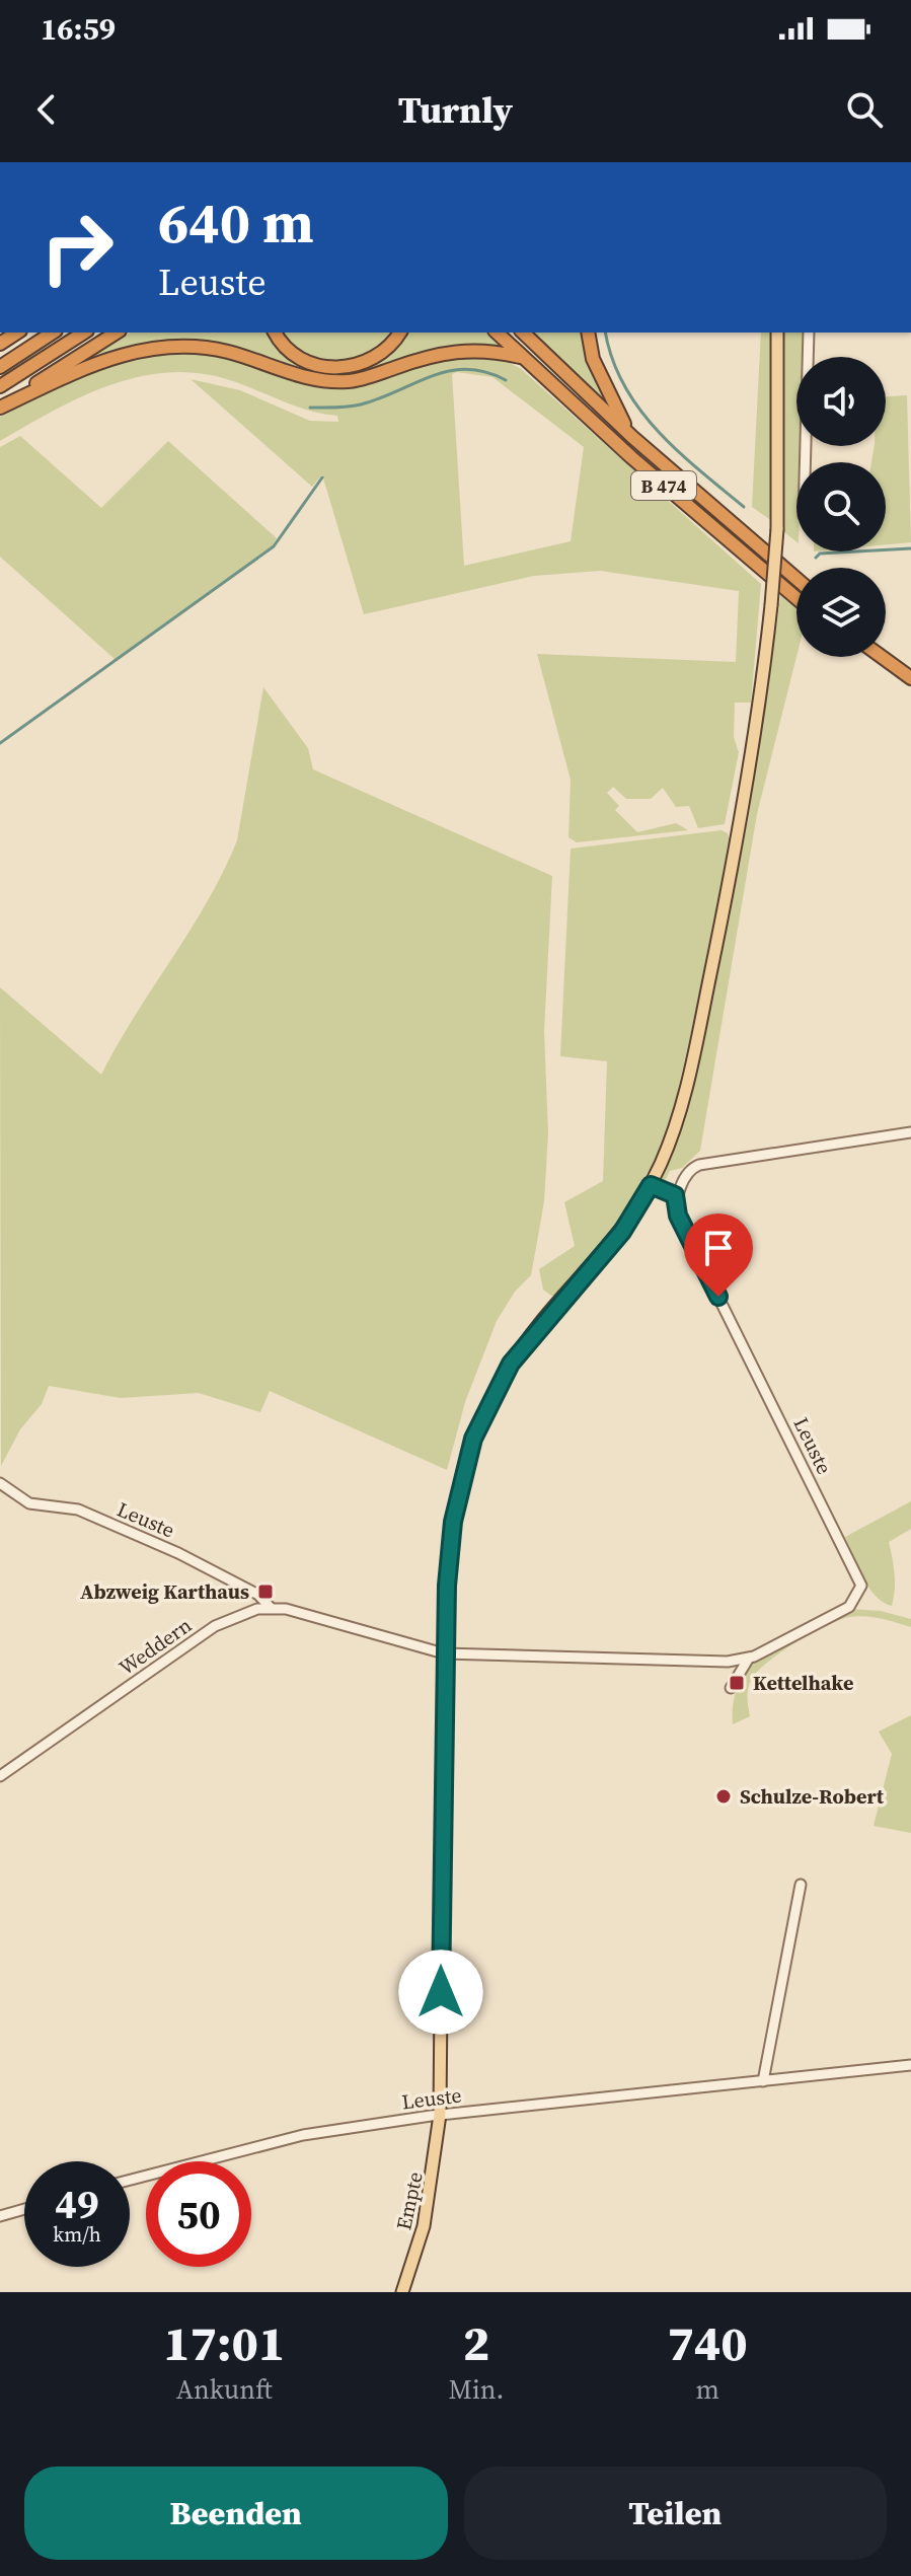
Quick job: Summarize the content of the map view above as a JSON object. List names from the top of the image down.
{
  "streets": {
    "highway": ["B 474"],
    "main road": ["Empte"],
    "street": ["Leuste", "Weddern"]
  },
  "crossings": [
    ["Leuste", "Weddern"],
    ["Leuste", "Empte"],
    ["Weddern", "Empte"]
  ],
  "places": {
    "transit": ["Abzweig Karthaus", "Kettelhake"],
    "other": ["Schulze-Robert"]
  },
  "page": {
    "status": "16:59",
    "header": "Turnly",
    "turn": ["640 m", "Leuste"],
    "speed": "49 km/h",
    "limit": "50",
    "eta": [
      "17:01",
      "Ankunft",
      "2",
      "Min.",
      "740",
      "m"
    ],
    "buttons": ["Beenden", "Teilen"]
  }
}
